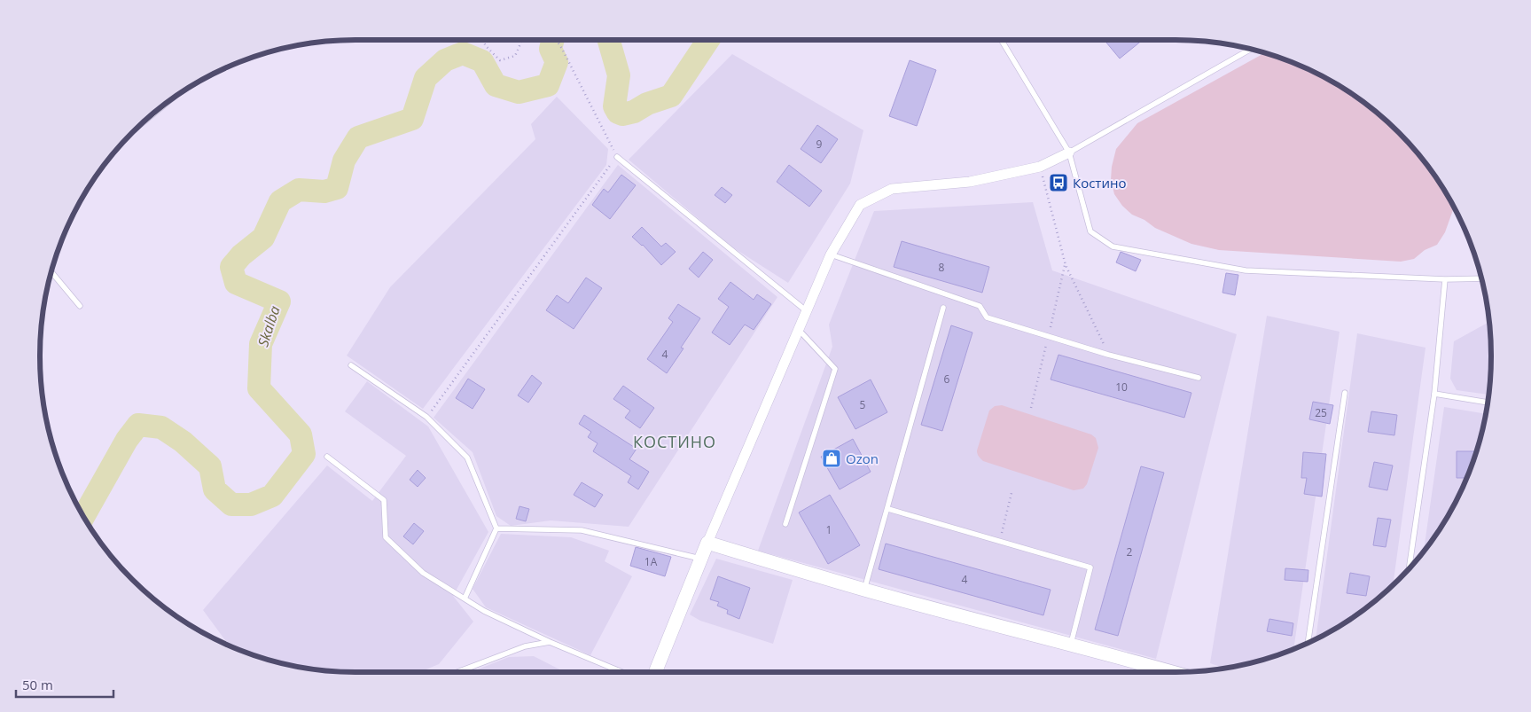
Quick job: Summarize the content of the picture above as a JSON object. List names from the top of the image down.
{
  "districts": ["КОСТИНО"],
  "water": ["Skalba"],
  "places": {
    "bus stop": ["Костино"],
    "shop": ["Ozon"]
  },
  "house_numbers": [
    "9",
    "8",
    "4",
    "6",
    "10",
    "5",
    "25",
    "1",
    "2",
    "1А",
    "4"
  ],
  "scale_bar": "50 m"
}
